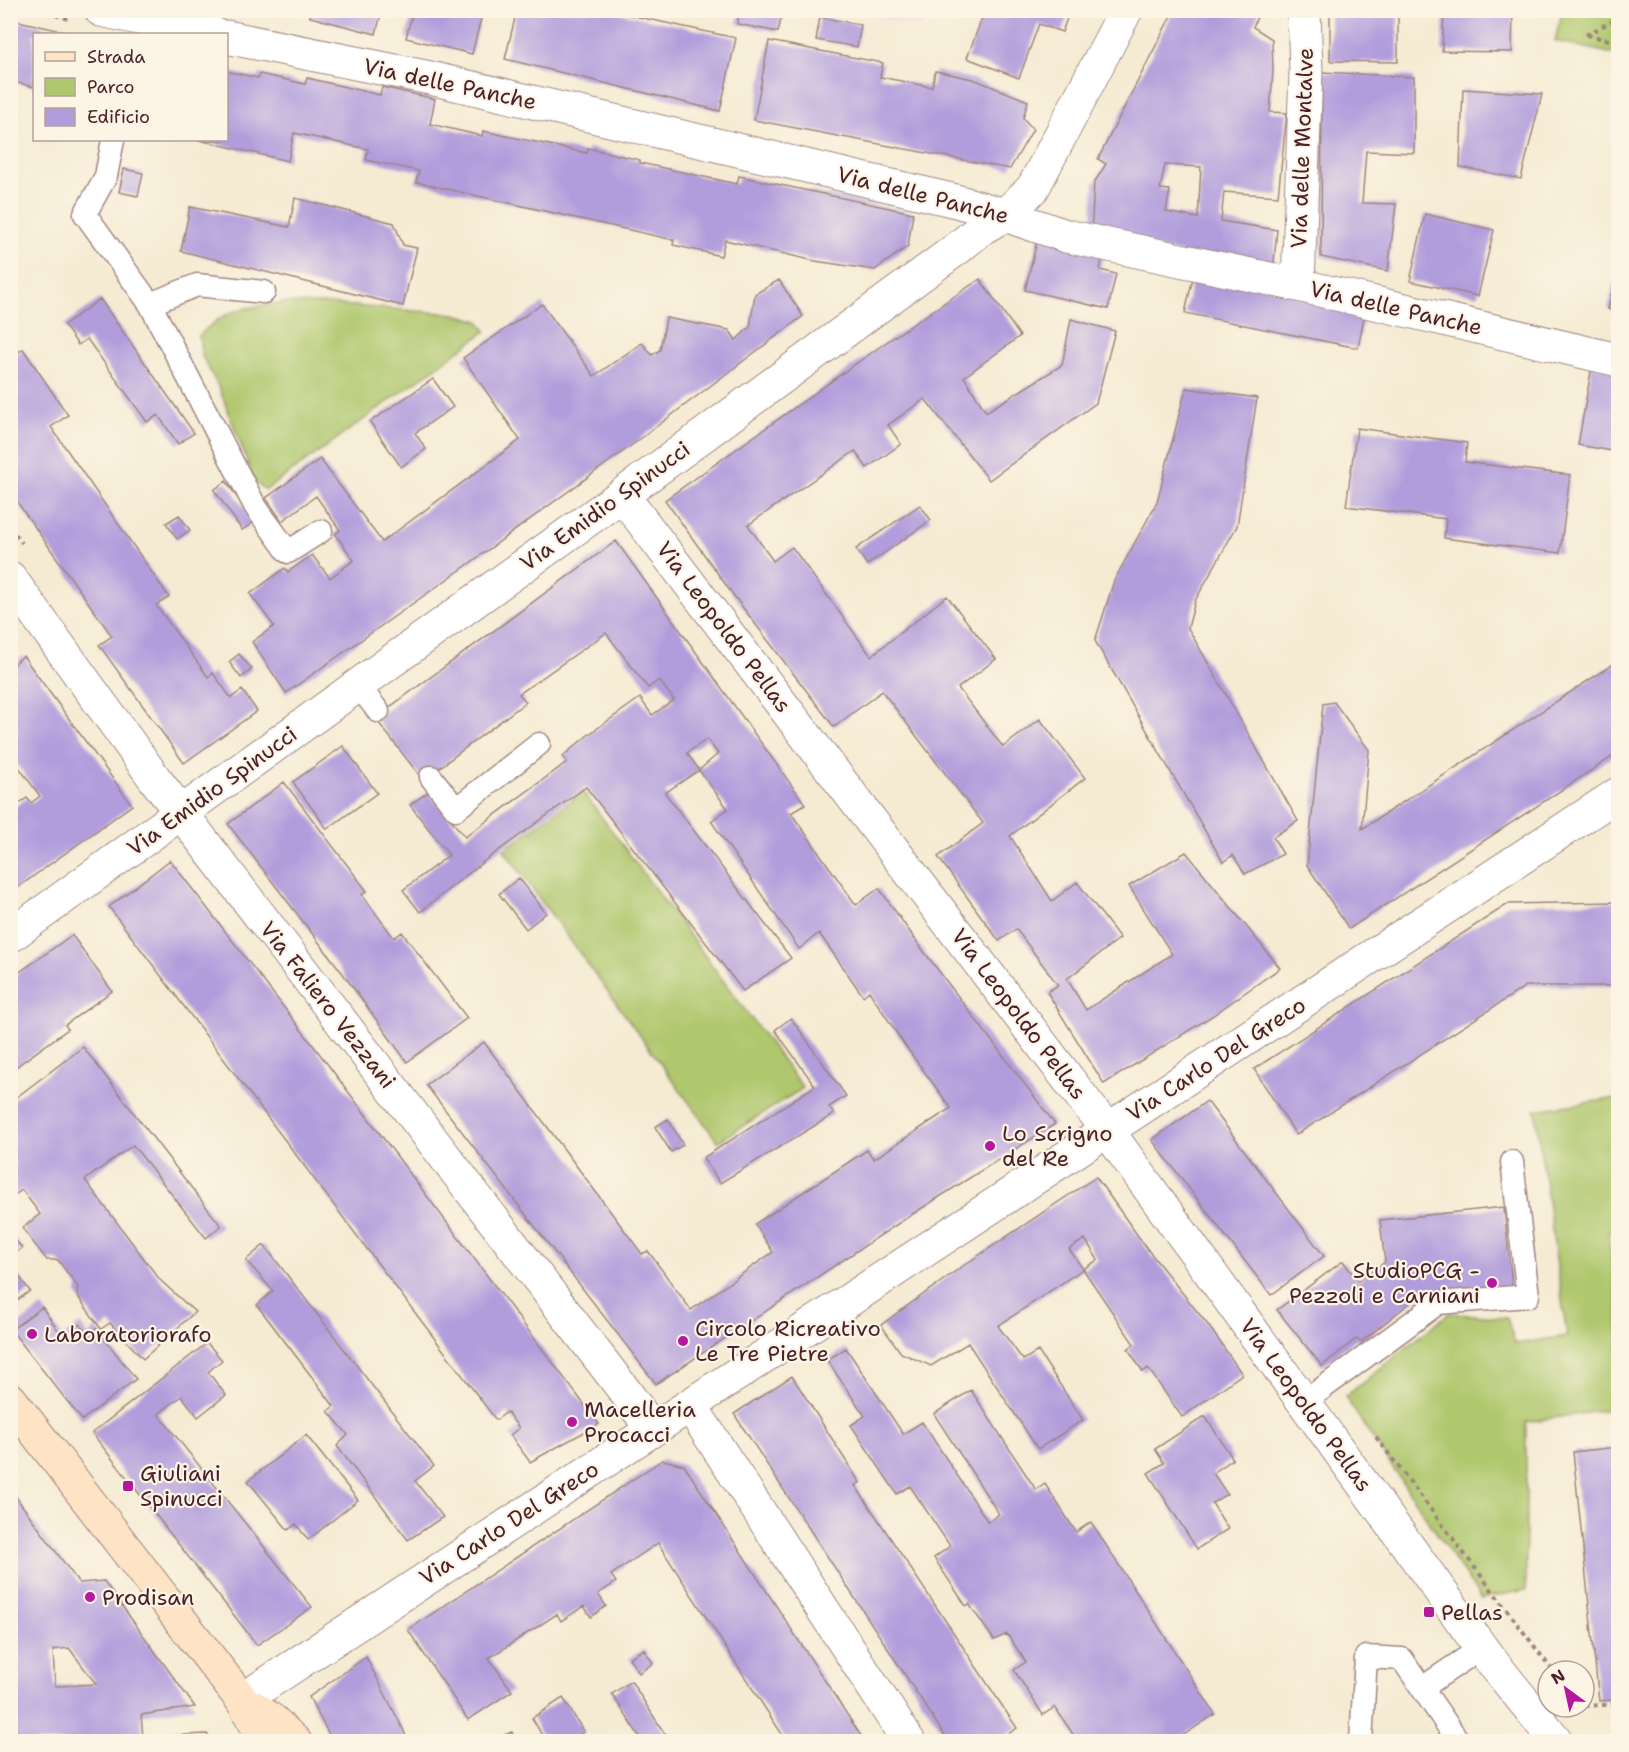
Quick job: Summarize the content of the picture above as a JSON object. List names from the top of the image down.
{
  "streets": {
    "street": [
      "Via delle Panche",
      "Via delle Montalve",
      "Via Emidio Spinucci",
      "Via Leopoldo Pellas",
      "Via Faliero Vezzani",
      "Via Carlo Del Greco"
    ]
  },
  "crossings": [
    ["Via delle Panche", "Via delle Montalve"],
    ["Via delle Panche", "Via Emidio Spinucci"],
    ["Via Emidio Spinucci", "Via Leopoldo Pellas"],
    ["Via Emidio Spinucci", "Via Faliero Vezzani"],
    ["Via Leopoldo Pellas", "Via Carlo Del Greco"],
    ["Via Faliero Vezzani", "Via Carlo Del Greco"]
  ],
  "places": {
    "other": [
      "Lo Scrigno del Re",
      "StudioPCG - Pezzoli e Carniani",
      "Laboratoriorafo",
      "Circolo Ricreativo Le Tre Pietre",
      "Macelleria Procacci",
      "Prodisan"
    ],
    "transit": ["Giuliani Spinucci", "Pellas"]
  },
  "legend": ["Strada", "Parco", "Edificio"],
  "north": "top left"
}
